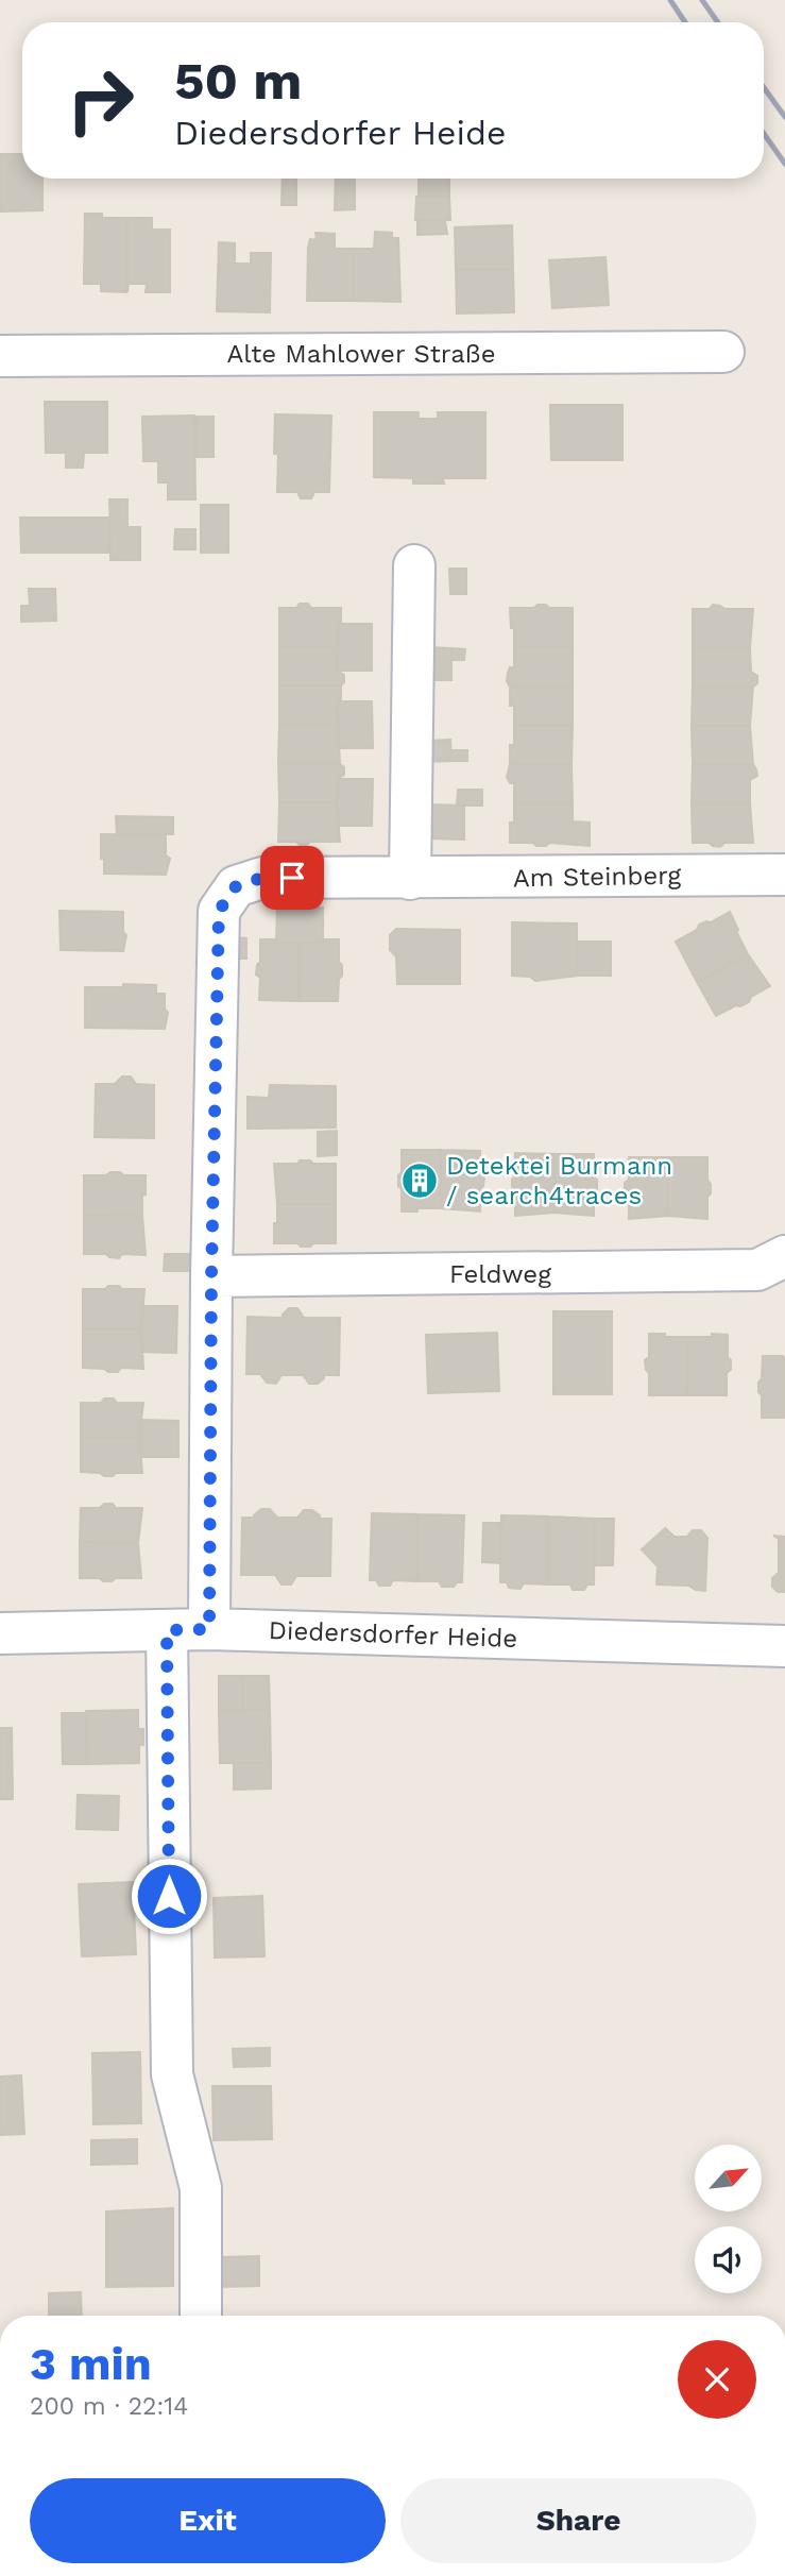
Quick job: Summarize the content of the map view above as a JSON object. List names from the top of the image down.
{
  "streets": {
    "street": [
      "Alte Mahlower Straße",
      "Am Steinberg",
      "Feldweg",
      "Diedersdorfer Heide"
    ]
  },
  "crossings": [
    ["Am Steinberg", "Feldweg"],
    ["Am Steinberg", "Diedersdorfer Heide"]
  ],
  "places": {
    "building": ["Detektei Burmann / search4traces"]
  },
  "north": "top right",
  "page": {
    "turn": ["50 m", "Diedersdorfer Heide"],
    "heading": ["3 min", "200 m · 22:14"],
    "buttons": ["Exit", "Share"]
  }
}
